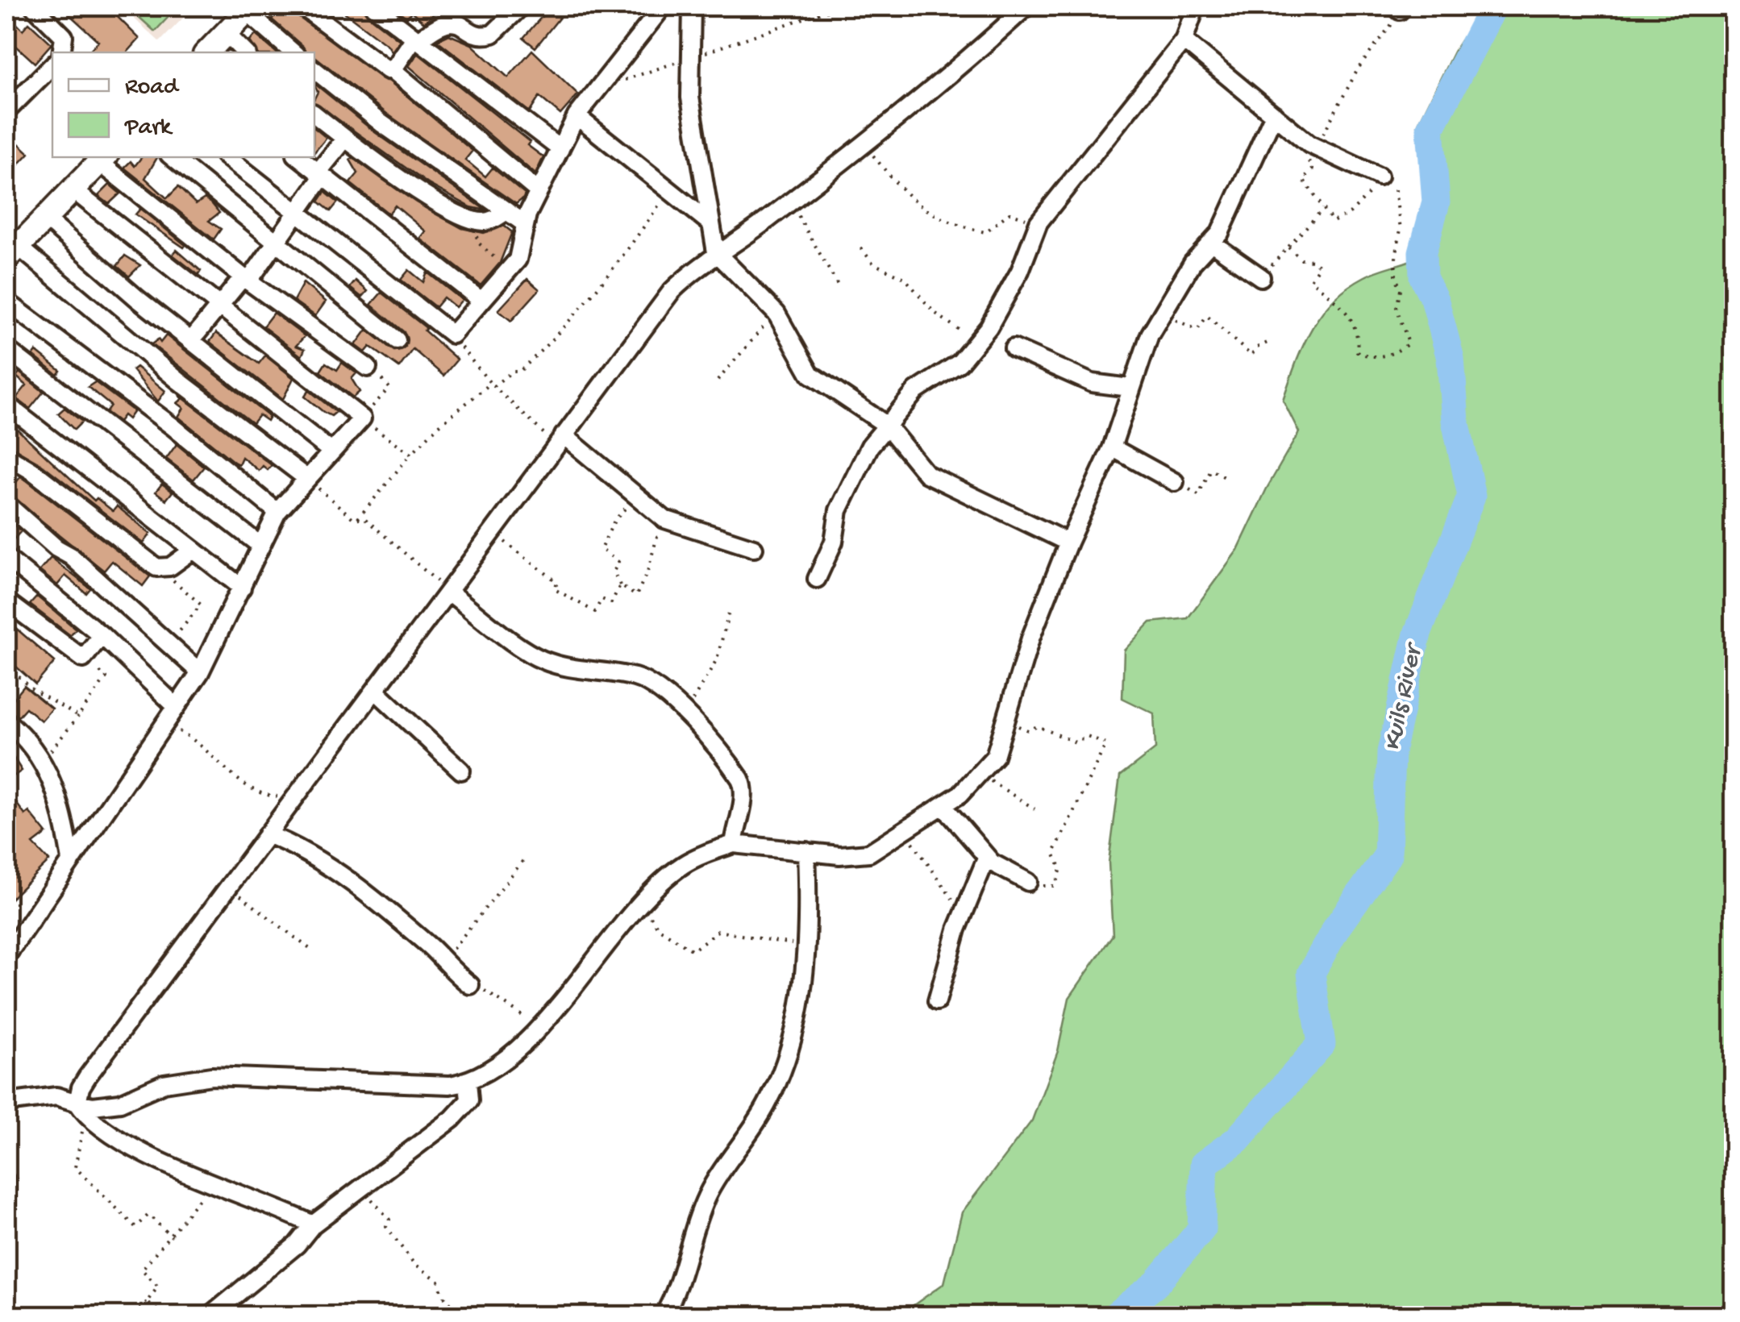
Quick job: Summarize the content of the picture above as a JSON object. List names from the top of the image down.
{
  "water": ["Kuils River"],
  "legend": ["Road", "Park"]
}
